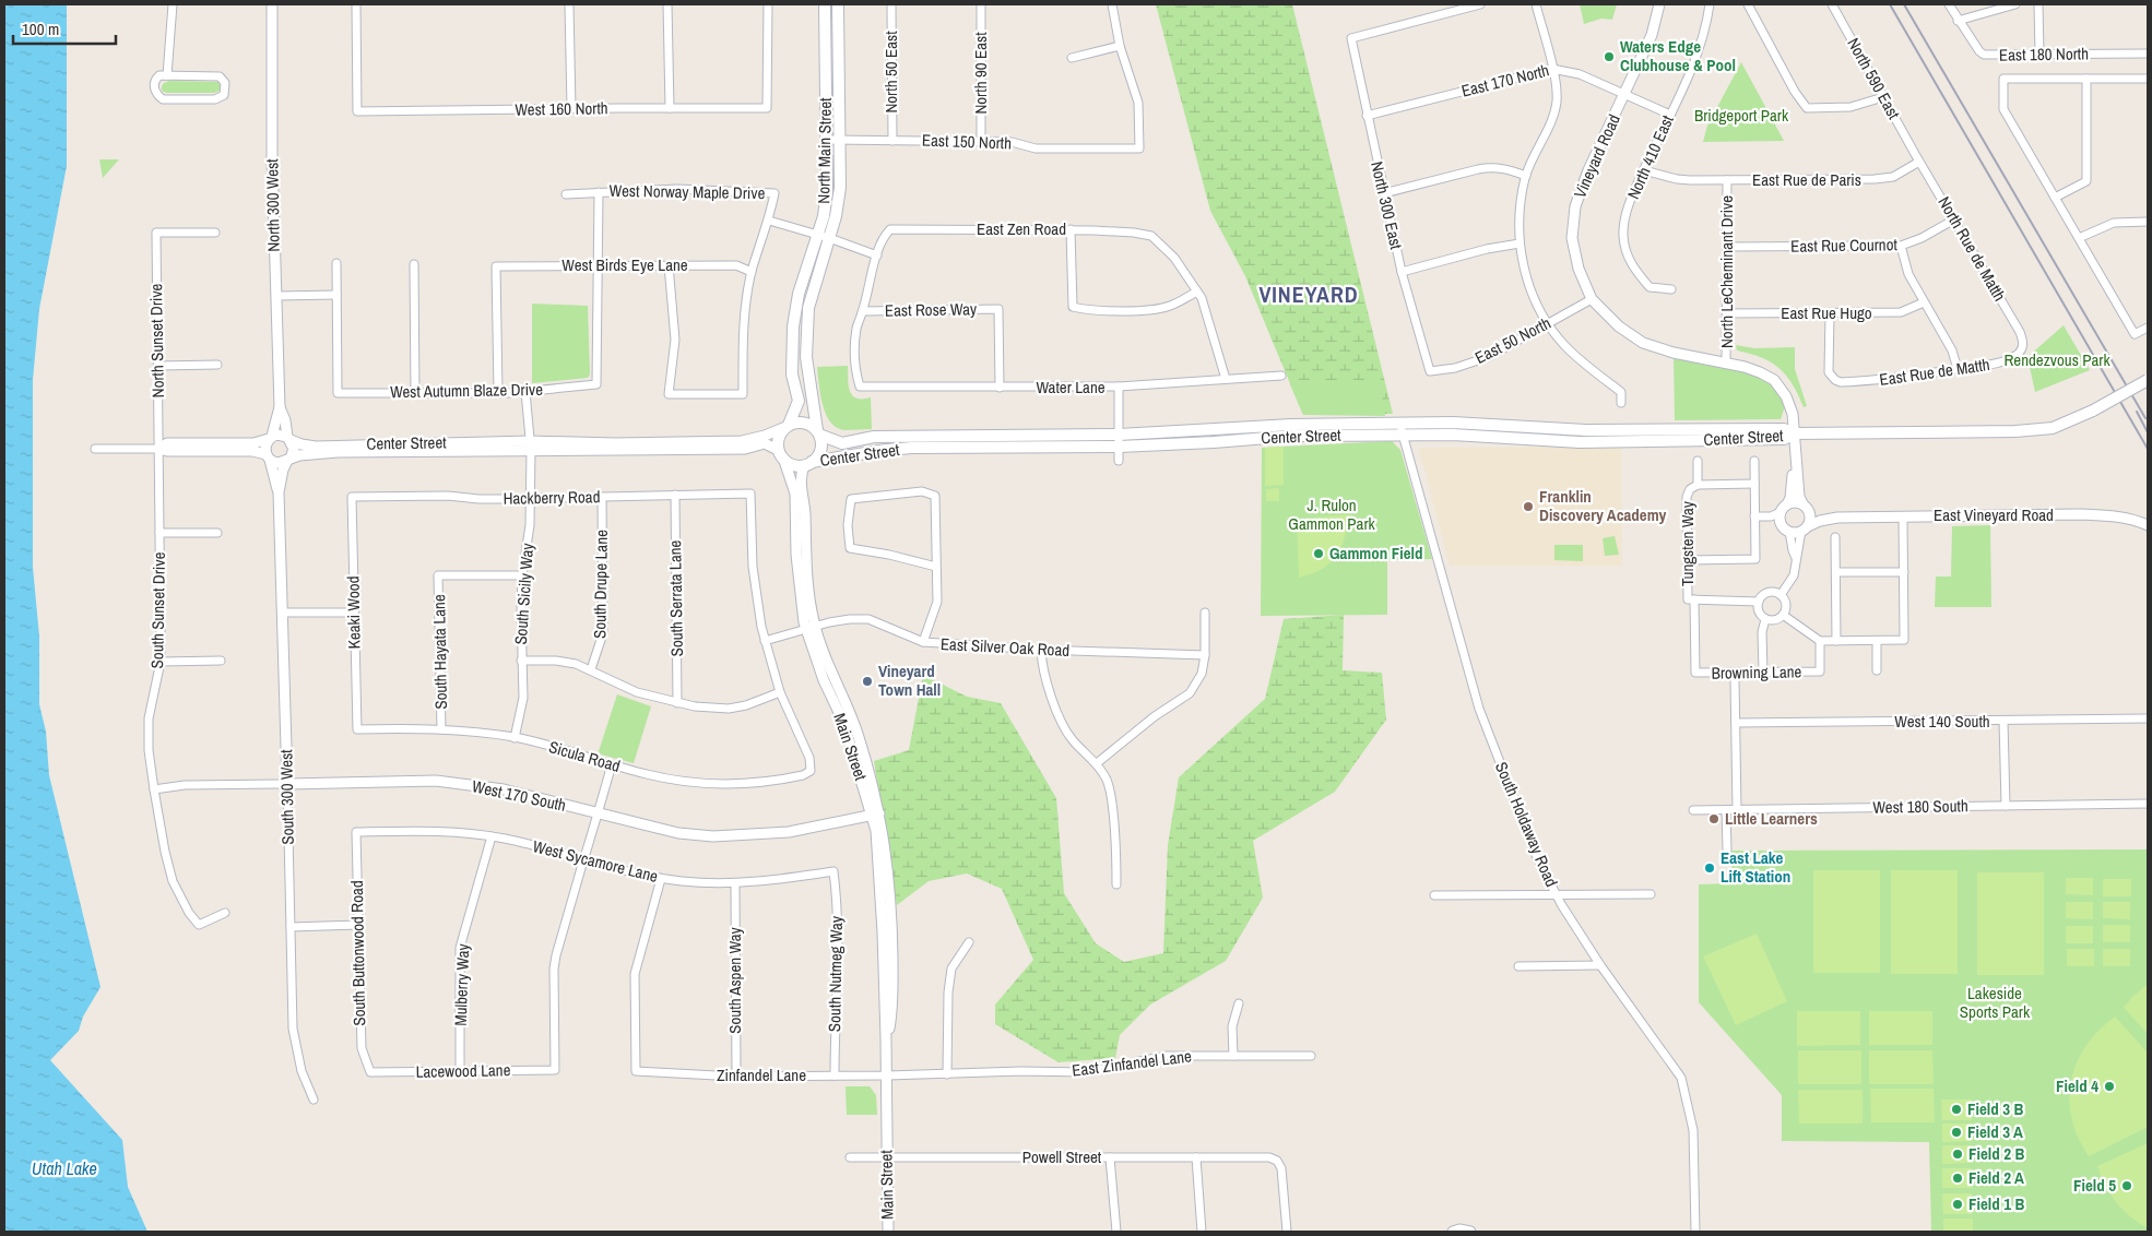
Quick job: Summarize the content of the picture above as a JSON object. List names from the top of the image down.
{
  "streets": {
    "main road": ["North Main Street", "Center Street"],
    "street": [
      "East 180 North",
      "North 50 East",
      "North 90 East",
      "North 590 East",
      "East 170 North",
      "West 160 North",
      "East 150 North",
      "Vineyard Road",
      "North 410 East",
      "East Rue de Paris",
      "West Norway Maple Drive",
      "North 300 West",
      "North 300 East",
      "East Zen Road",
      "East Rue Cournot",
      "North Rue de Matth",
      "West Birds Eye Lane",
      "North LeCheminant Drive",
      "East Rose Way",
      "East Rue Hugo",
      "North Sunset Drive",
      "East 50 North",
      "East Rue de Matth",
      "Water Lane",
      "West Autumn Blaze Drive",
      "Hackberry Road",
      "East Vineyard Road",
      "Tungsten Way",
      "South Drupe Lane",
      "South Sicily Way",
      "South Serrata Lane",
      "South Sunset Drive",
      "Keaki Wood",
      "East Silver Oak Road",
      "South Hayata Lane",
      "Browning Lane",
      "West 140 South",
      "Main Street",
      "Sicula Road",
      "West 170 South",
      "South 300 West",
      "West 180 South",
      "South Holdaway Road",
      "West Sycamore Lane",
      "South Buttonwood Road",
      "South Nutmeg Way",
      "South Aspen Way",
      "Mulberry Way",
      "East Zinfandel Lane",
      "Lacewood Lane",
      "Zinfandel Lane",
      "Powell Street"
    ]
  },
  "crossings": [
    ["North 50 East", "East 150 North"],
    ["North 90 East", "East 150 North"],
    ["North 590 East", "North Rue de Matth"],
    ["East 170 North", "Vineyard Road"],
    ["East 170 North", "North 410 East"],
    ["East 170 North", "North 300 East"],
    ["East 150 North", "North Main Street"],
    ["North Main Street", "Center Street"],
    ["North Main Street", "Main Street"],
    ["Vineyard Road", "North LeCheminant Drive"],
    ["Vineyard Road", "East 50 North"],
    ["Vineyard Road", "Center Street"],
    ["North 410 East", "East Rue de Paris"],
    ["East Rue de Paris", "North Rue de Matth"],
    ["East Rue de Paris", "North LeCheminant Drive"],
    ["North 300 West", "Center Street"],
    ["North 300 West", "South 300 West"],
    ["North 300 East", "East 50 North"],
    ["East Rue Cournot", "North Rue de Matth"],
    ["East Rue Cournot", "North LeCheminant Drive"],
    ["North Rue de Matth", "East Rue de Matth"],
    ["West Birds Eye Lane", "West Autumn Blaze Drive"],
    ["North LeCheminant Drive", "East Rue Hugo"],
    ["East Rose Way", "Water Lane"],
    ["East Rue Hugo", "East Rue de Matth"],
    ["North Sunset Drive", "South Sunset Drive"],
    ["West Autumn Blaze Drive", "South Sicily Way"],
    ["Center Street", "South Sicily Way"],
    ["Center Street", "Main Street"],
    ["Center Street", "South 300 West"],
    ["Center Street", "South Holdaway Road"],
    ["Hackberry Road", "South Drupe Lane"],
    ["Hackberry Road", "South Sicily Way"],
    ["Hackberry Road", "South Serrata Lane"],
    ["Hackberry Road", "Keaki Wood"],
    ["Hackberry Road", "East Silver Oak Road"],
    ["Tungsten Way", "Browning Lane"],
    ["South Sicily Way", "South Hayata Lane"],
    ["South Sicily Way", "Sicula Road"],
    ["South Sunset Drive", "West 170 South"],
    ["Keaki Wood", "Sicula Road"],
    ["East Silver Oak Road", "Main Street"],
    ["South Hayata Lane", "Sicula Road"],
    ["Main Street", "West 170 South"],
    ["Main Street", "East Zinfandel Lane"],
    ["Main Street", "Zinfandel Lane"],
    ["Main Street", "Powell Street"],
    ["West 170 South", "South 300 West"],
    ["West Sycamore Lane", "South Buttonwood Road"],
    ["West Sycamore Lane", "South Nutmeg Way"],
    ["West Sycamore Lane", "South Aspen Way"],
    ["West Sycamore Lane", "Mulberry Way"],
    ["West Sycamore Lane", "Lacewood Lane"],
    ["West Sycamore Lane", "Zinfandel Lane"],
    ["South Buttonwood Road", "Lacewood Lane"],
    ["South Nutmeg Way", "Zinfandel Lane"],
    ["South Aspen Way", "Zinfandel Lane"],
    ["Mulberry Way", "Lacewood Lane"],
    ["East Zinfandel Lane", "Zinfandel Lane"]
  ],
  "districts": ["VINEYARD"],
  "water": ["Utah Lake"],
  "parks": [
    "Bridgeport Park",
    "Rendezvous Park",
    "J. Rulon Gammon Park",
    "Lakeside Sports Park"
  ],
  "places": [
    "Waters Edge Clubhouse & Pool",
    "Franklin Discovery Academy",
    "Gammon Field",
    "Vineyard Town Hall",
    "Little Learners",
    "East Lake Lift Station",
    "Field 4",
    "Field 3 B",
    "Field 3 A",
    "Field 2 B",
    "Field 2 A",
    "Field 5",
    "Field 1 B"
  ],
  "scale_bar": "100 m"
}
